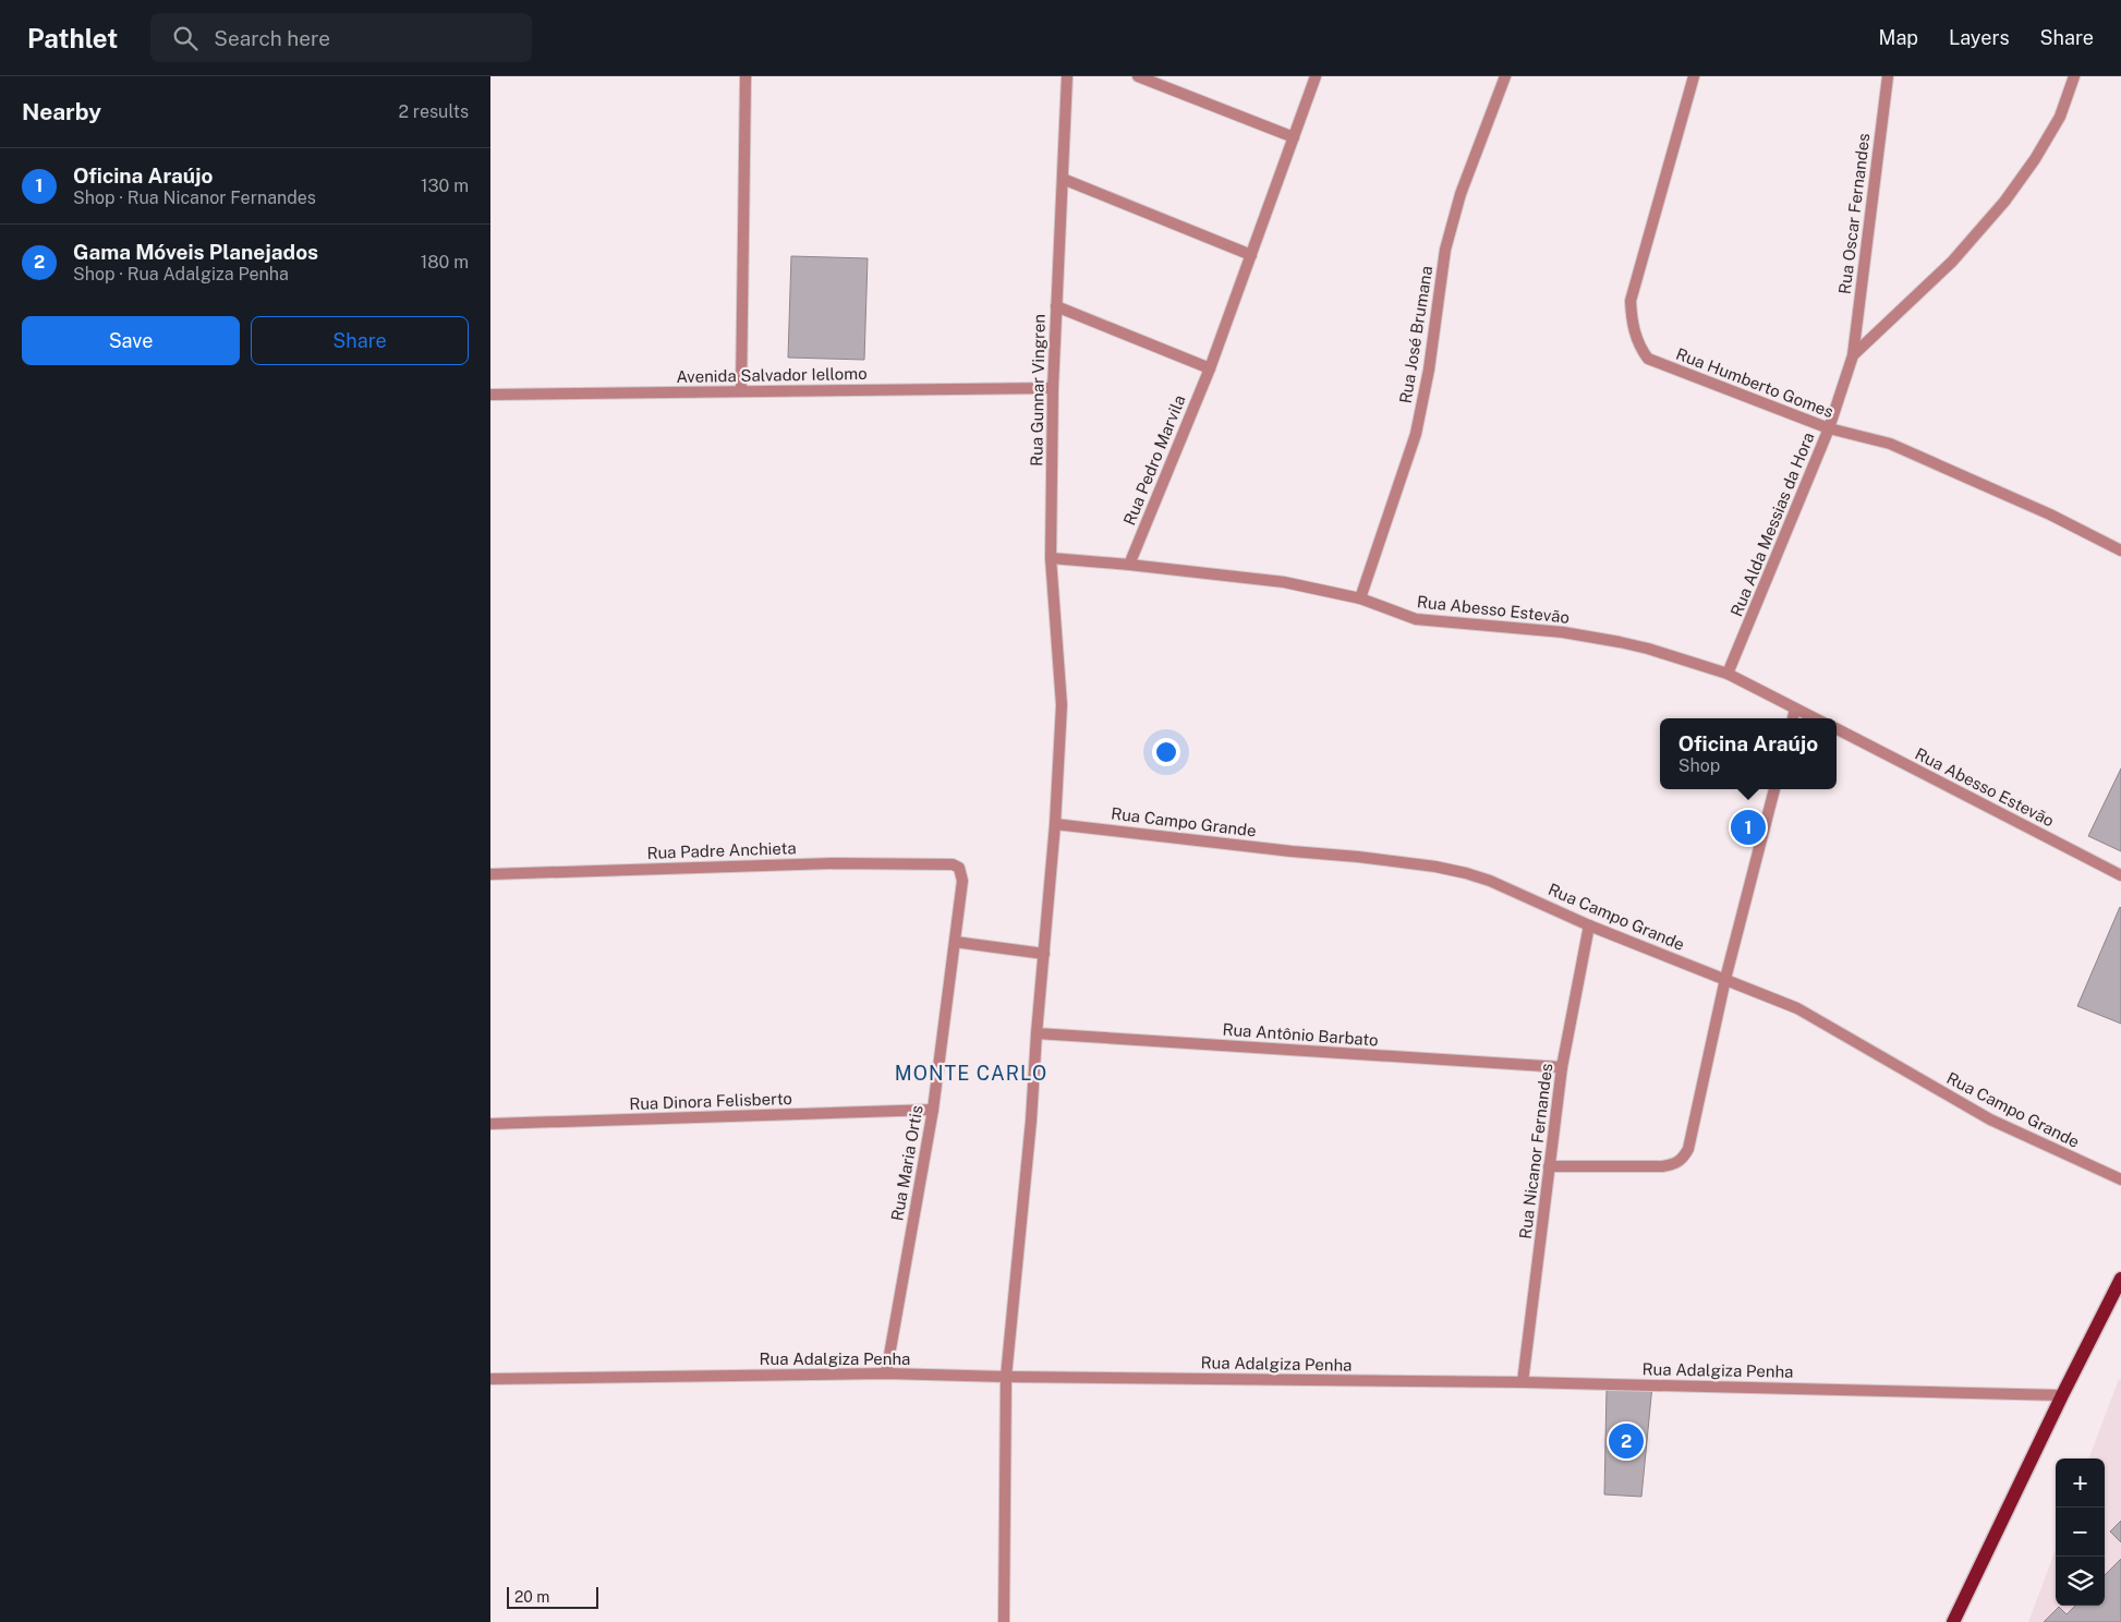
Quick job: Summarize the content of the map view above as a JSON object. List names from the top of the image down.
{
  "streets": {
    "street": [
      "Rua Oscar Fernandes",
      "Rua José Brumana",
      "Avenida Salvador Iellomo",
      "Rua Humberto Gomes",
      "Rua Gunnar Vingren",
      "Rua Pedro Marvila",
      "Rua Alda Messias da Hora",
      "Rua Abesso Estevão",
      "Rua Campo Grande",
      "Rua Padre Anchieta",
      "Rua Antônio Barbato",
      "Rua Dinora Felisberto",
      "Rua Nicanor Fernandes",
      "Rua Maria Ortis",
      "Rua Adalgiza Penha"
    ]
  },
  "crossings": [
    ["Rua Oscar Fernandes", "Rua Alda Messias da Hora"],
    ["Rua José Brumana", "Rua Abesso Estevão"],
    ["Avenida Salvador Iellomo", "Rua Gunnar Vingren"],
    ["Rua Humberto Gomes", "Rua Alda Messias da Hora"],
    ["Rua Gunnar Vingren", "Rua Abesso Estevão"],
    ["Rua Gunnar Vingren", "Rua Campo Grande"],
    ["Rua Gunnar Vingren", "Rua Antônio Barbato"],
    ["Rua Gunnar Vingren", "Rua Adalgiza Penha"],
    ["Rua Pedro Marvila", "Rua Abesso Estevão"],
    ["Rua Alda Messias da Hora", "Rua Abesso Estevão"],
    ["Rua Campo Grande", "Rua Nicanor Fernandes"],
    ["Rua Padre Anchieta", "Rua Maria Ortis"],
    ["Rua Antônio Barbato", "Rua Nicanor Fernandes"],
    ["Rua Dinora Felisberto", "Rua Maria Ortis"],
    ["Rua Nicanor Fernandes", "Rua Adalgiza Penha"],
    ["Rua Maria Ortis", "Rua Adalgiza Penha"]
  ],
  "districts": ["MONTE CARLO"],
  "scale_bar": "20 m",
  "page": {
    "header": "Pathlet",
    "search": "Search here",
    "nav": ["Map", "Layers", "Share"],
    "heading": ["Nearby", "2 results"],
    "list": [
      {
        "mark": "1",
        "name": "Oficina Araújo",
        "note": "Shop · Rua Nicanor Fernandes",
        "value": "130 m"
      },
      {
        "mark": "2",
        "name": "Gama Móveis Planejados",
        "note": "Shop · Rua Adalgiza Penha",
        "value": "180 m"
      }
    ],
    "buttons": ["Save", "Share"],
    "popup": ["Oficina Araújo", "Shop"],
    "pins": ["1", "2"],
    "map_buttons": ["+", "−"],
    "scale": "20 m"
  }
}
